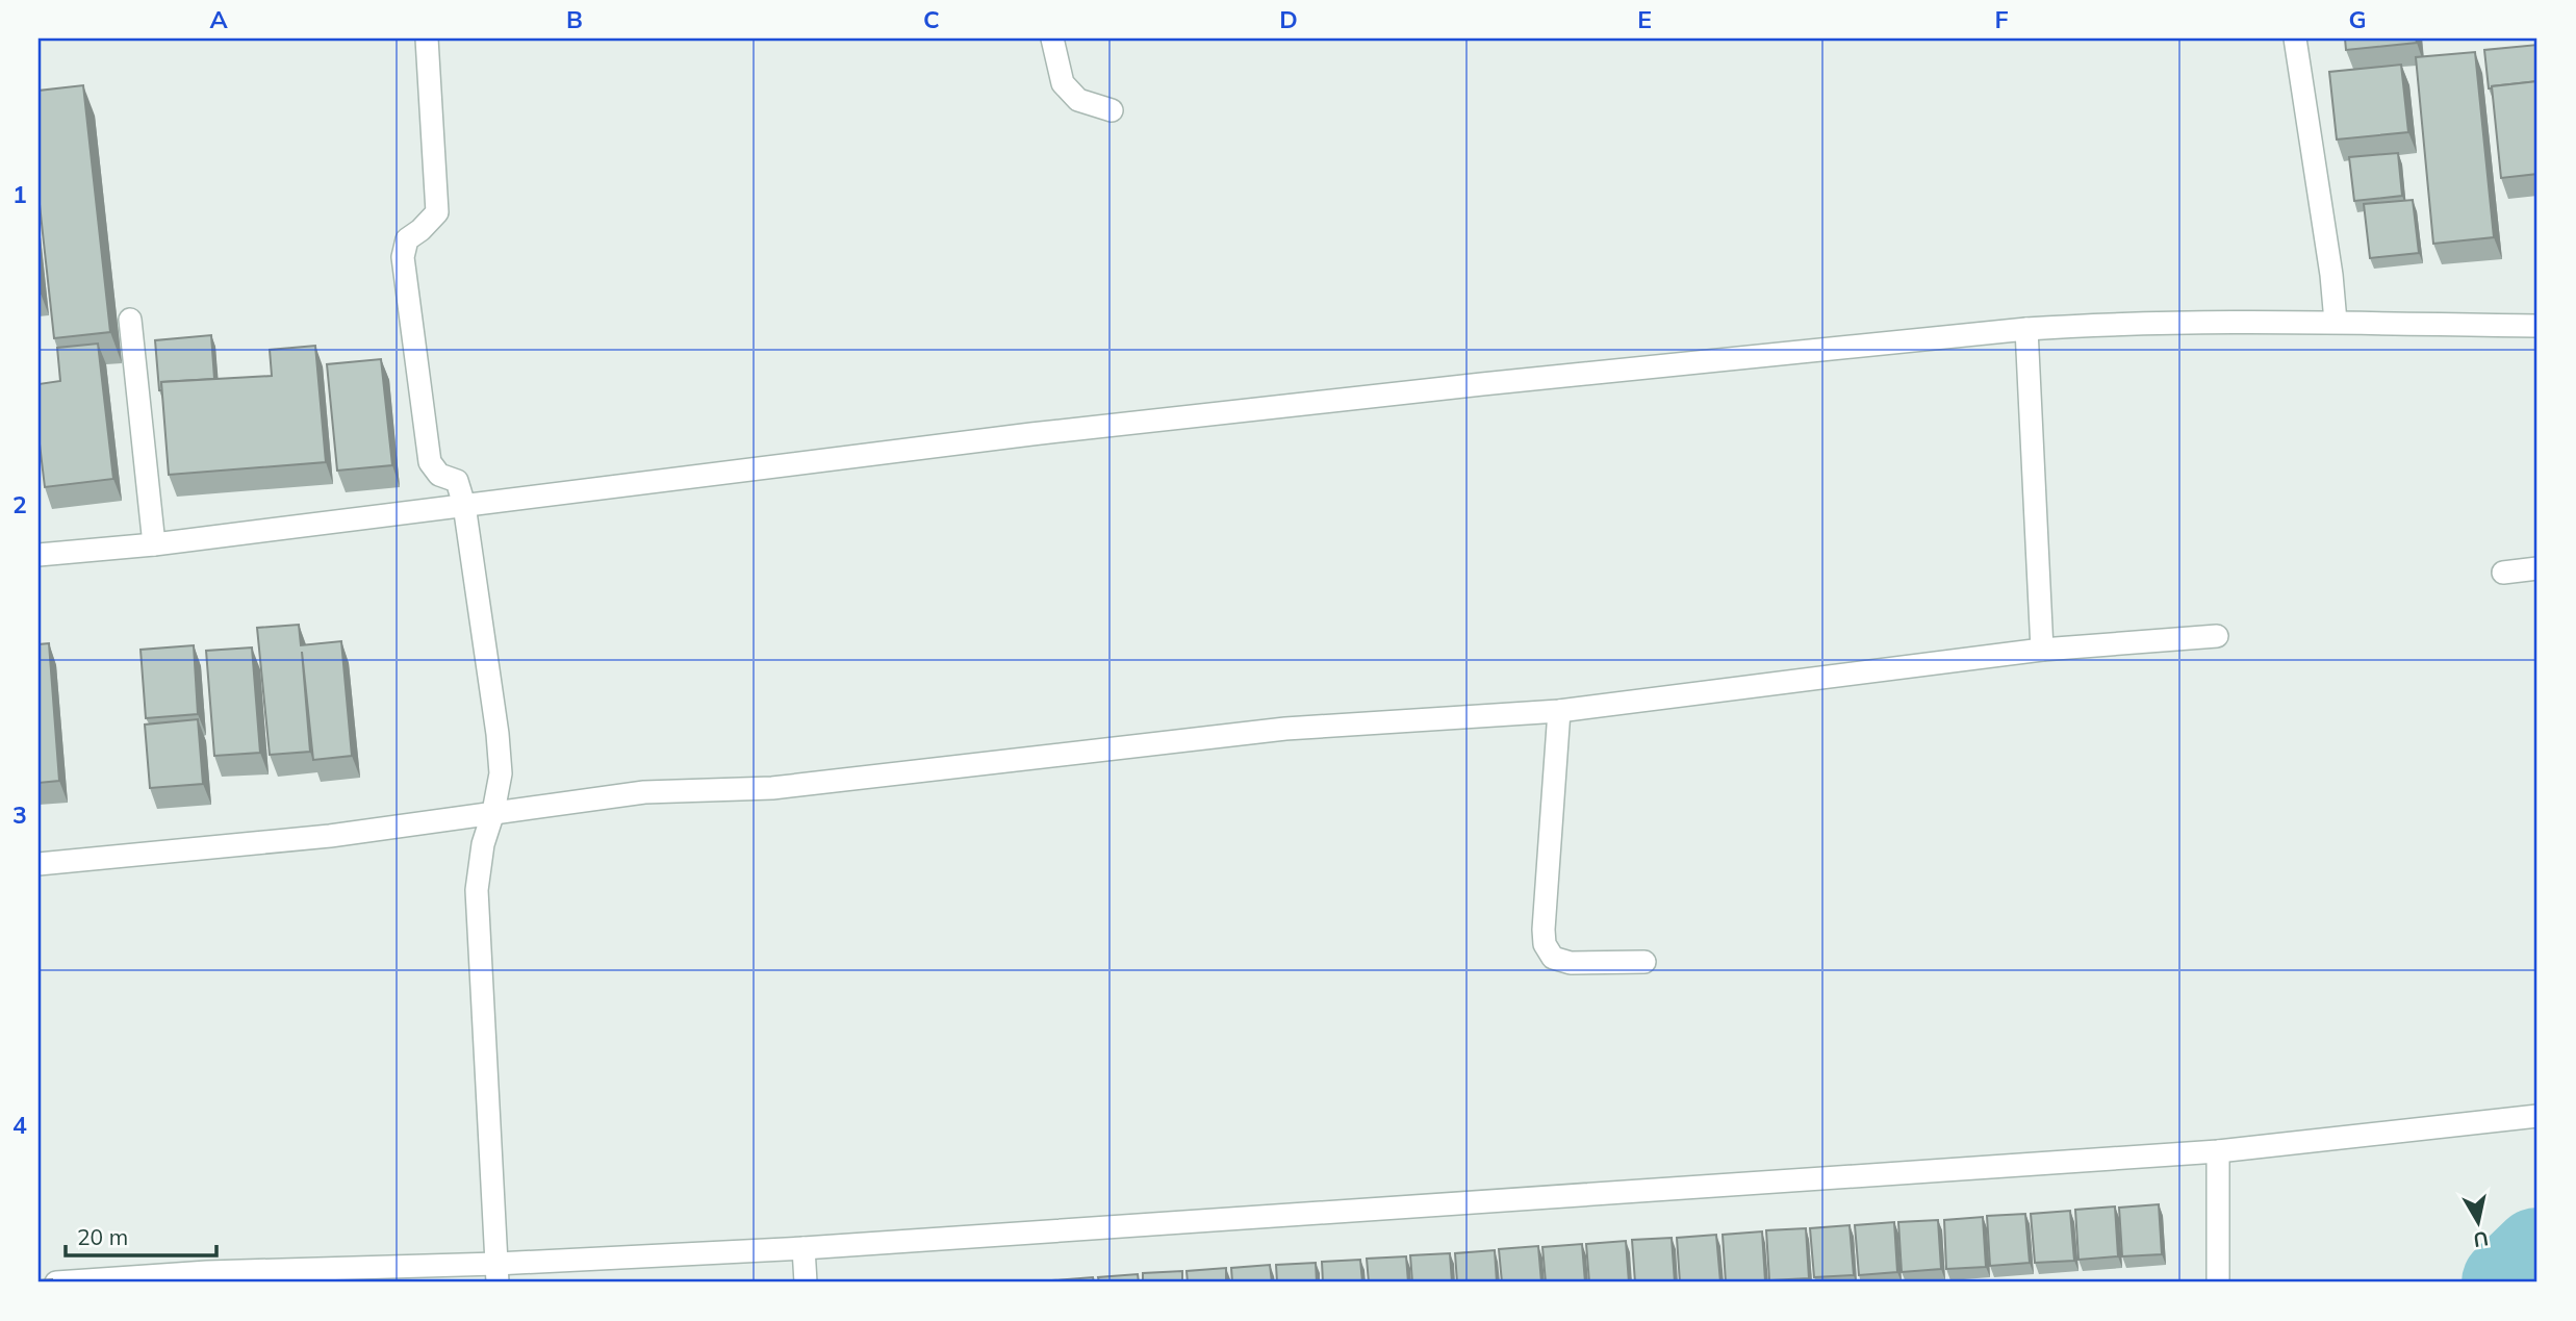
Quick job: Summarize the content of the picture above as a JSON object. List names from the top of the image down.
{
  "scale_bar": "20 m",
  "north": "bottom",
  "grid": {
    "columns": [
      "A",
      "B",
      "C",
      "D",
      "E",
      "F",
      "G"
    ],
    "rows": [
      "1",
      "2",
      "3",
      "4"
    ]
  }
}
